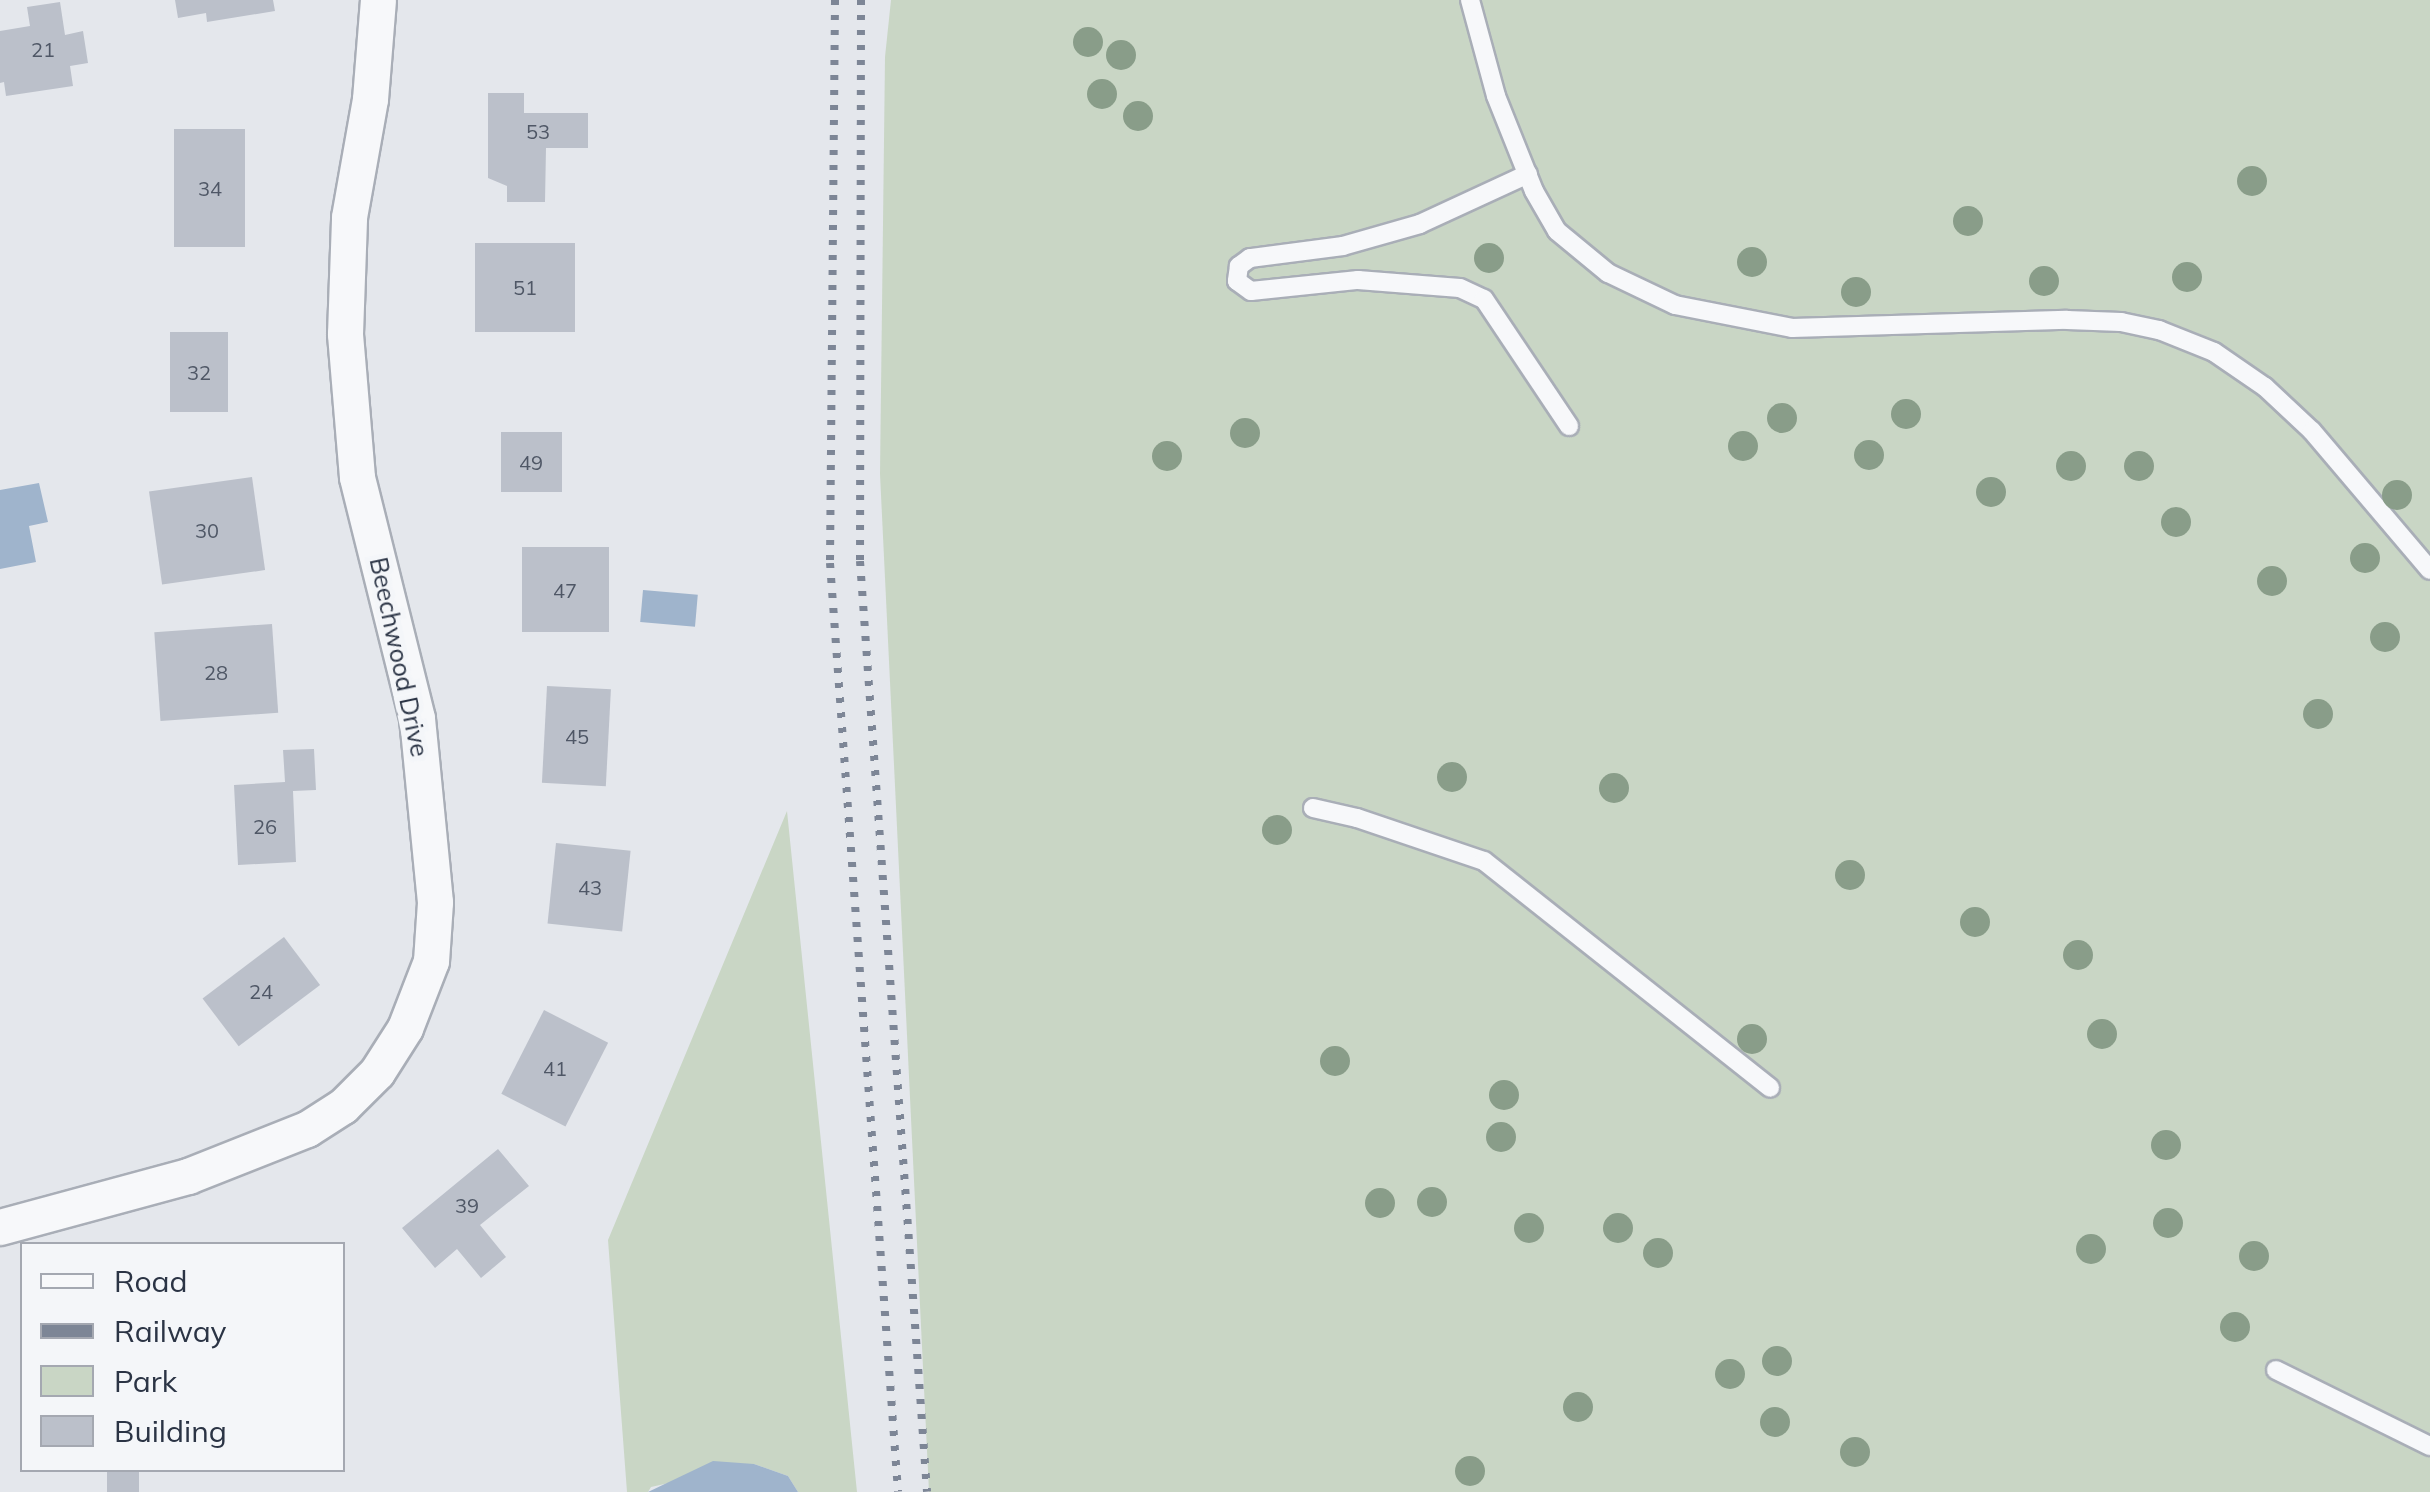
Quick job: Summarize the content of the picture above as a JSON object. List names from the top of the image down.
{
  "streets": {
    "street": ["Beechwood Drive"]
  },
  "house_numbers": [
    "21",
    "53",
    "34",
    "51",
    "32",
    "49",
    "30",
    "47",
    "28",
    "45",
    "26",
    "43",
    "24",
    "41",
    "39"
  ],
  "legend": [
    "Road",
    "Railway",
    "Park",
    "Building"
  ]
}
